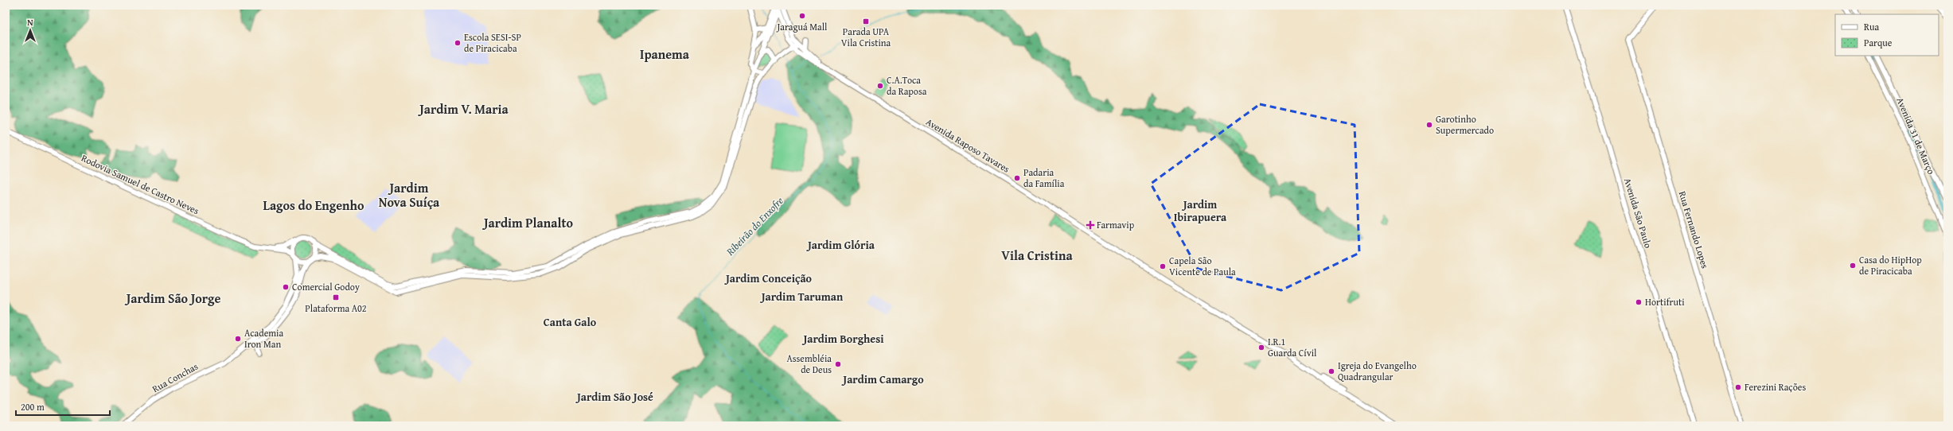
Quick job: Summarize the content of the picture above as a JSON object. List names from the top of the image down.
{
  "streets": {
    "main road": [
      "Avenida 31 de Março",
      "Avenida Raposo Tavares",
      "Rodovia Samuel de Castro Neves",
      "Avenida São Paulo",
      "Rua Fernando Lopes",
      "Rua Conchas"
    ]
  },
  "crossings": [
    ["Rodovia Samuel de Castro Neves", "Rua Conchas"]
  ],
  "districts": [
    "Ipanema",
    "Jardim V. Maria",
    "Jardim Nova Suíça",
    "Jardim Ibirapuera",
    "Lagos do Engenho",
    "Jardim Planalto",
    "Jardim Glória",
    "Vila Cristina",
    "Jardim Conceição",
    "Jardim Taruman",
    "Jardim São Jorge",
    "Canta Galo",
    "Jardim Borghesi",
    "Jardim Camargo",
    "Jardim São José"
  ],
  "water": ["Ribeirão do Enxofre"],
  "places": {
    "other": [
      "Jaraguá Mall",
      "Escola SESI-SP de Piracicaba",
      "C.A.Toca da Raposa",
      "Garotinho Supermercado",
      "Padaria da Família",
      "Casa do HipHop de Piracicaba",
      "Capela São Vicente de Paula",
      "Comercial Godoy",
      "Hortifruti",
      "Academia Iron Man",
      "I.R.1 Guarda Cívil",
      "Assembléia de Deus",
      "Igreja do Evangelho Quadrangular",
      "Ferezini Rações"
    ],
    "transit": ["Parada UPA Vila Cristina", "Plataforma A02"],
    "health": ["Farmavip"]
  },
  "legend": ["Rua", "Parque"],
  "scale_bar": "200 m",
  "north": "top"
}
